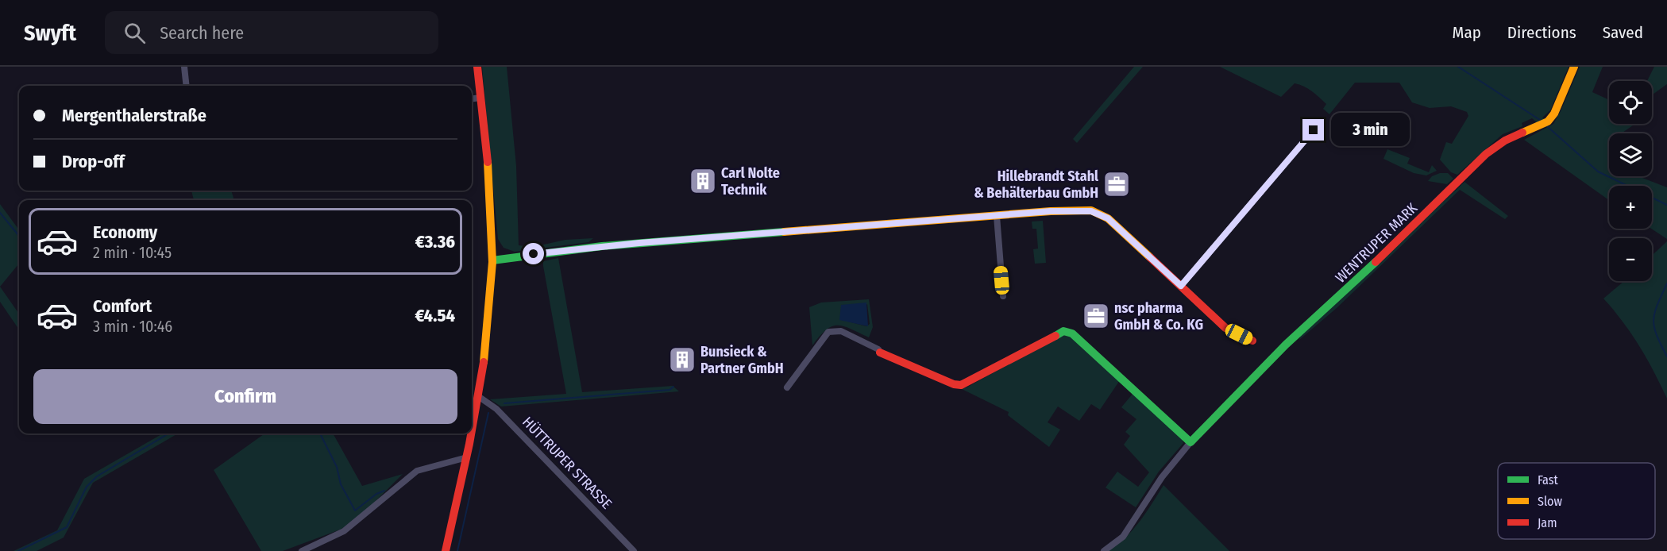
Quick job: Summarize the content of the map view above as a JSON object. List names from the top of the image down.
{
  "streets": {
    "street": ["WENTRUPER MARK", "HÜTTRUPER STRASSE"]
  },
  "places": {
    "building": ["Carl Nolte Technik", "Bunsieck & Partner GmbH"],
    "office": ["Hillebrandt Stahl & Behälterbau GmbH", "nsc pharma GmbH & Co. KG"]
  },
  "legend": ["Fast", "Slow", "Jam"],
  "page": {
    "header": "Swyft",
    "search": "Search here",
    "nav": ["Map", "Directions", "Saved"],
    "map_buttons": ["+", "−"],
    "banner": ["Mergenthalerstraße", "Drop-off"],
    "bubble": "3 min",
    "list": [
      {
        "name": "Economy",
        "note": "2 min · 10:45",
        "value": "€3.36"
      },
      {
        "name": "Comfort",
        "note": "3 min · 10:46",
        "value": "€4.54"
      }
    ],
    "buttons": "Confirm"
  }
}
